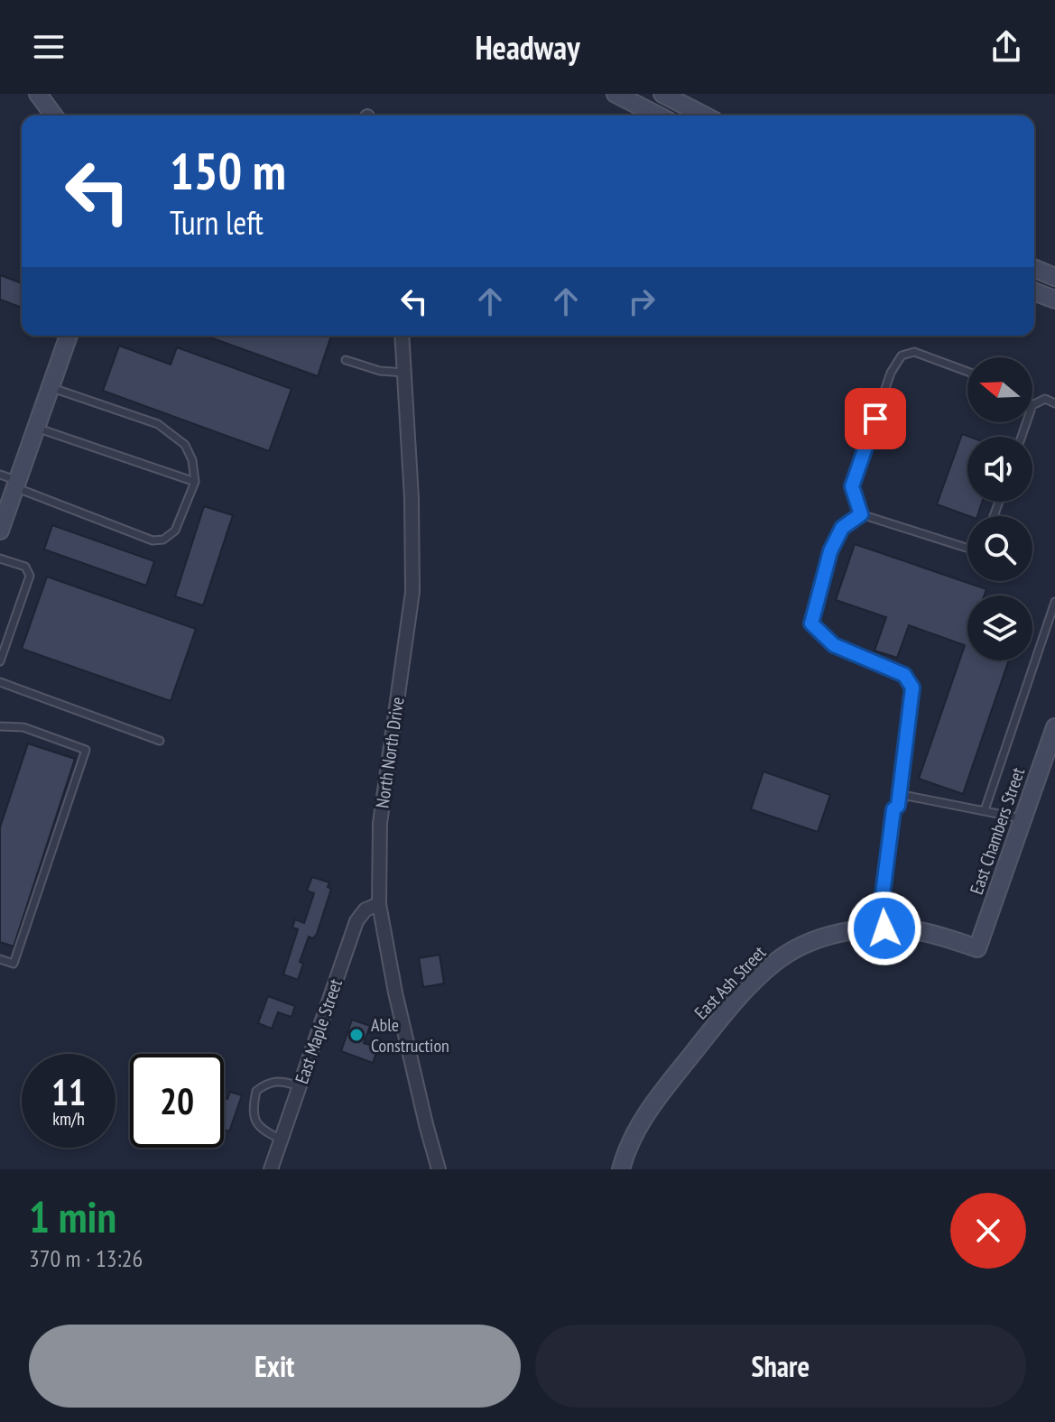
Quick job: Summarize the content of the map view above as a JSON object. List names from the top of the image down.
{
  "streets": {
    "street": [
      "North North Drive",
      "East Chambers Street",
      "East Ash Street",
      "East Maple Street"
    ]
  },
  "crossings": [
    ["North North Drive", "East Maple Street"],
    ["East Chambers Street", "East Ash Street"]
  ],
  "places": ["Able Construction"],
  "north": "left",
  "page": {
    "header": "Headway",
    "turn": ["150 m", "Turn left"],
    "speed": "11 km/h",
    "limit": "20",
    "heading": ["1 min", "370 m · 13:26"],
    "buttons": ["Exit", "Share"]
  }
}
